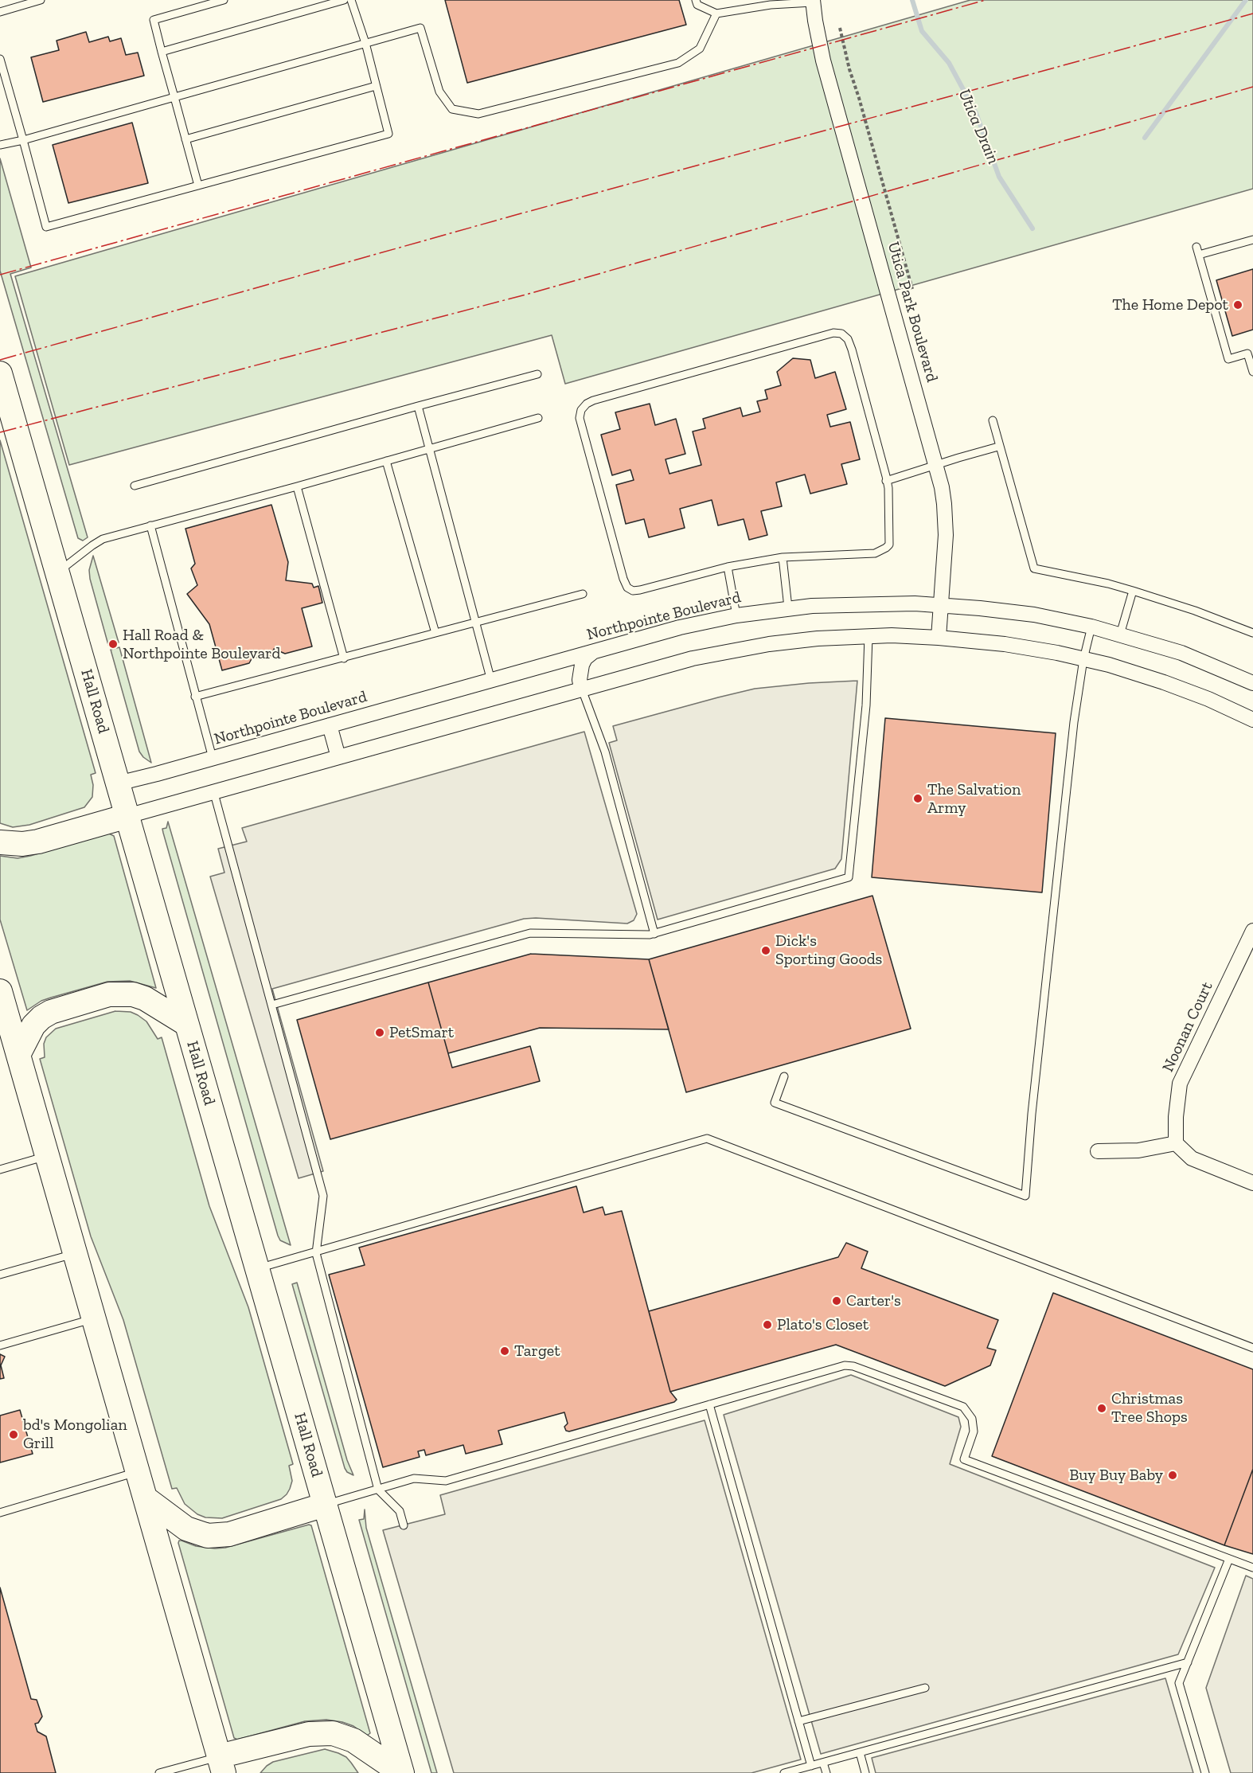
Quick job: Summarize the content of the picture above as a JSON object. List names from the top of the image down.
{
  "streets": {
    "highway": ["Hall Road"],
    "street": ["Utica Park Boulevard", "Northpointe Boulevard", "Noonan Court"]
  },
  "crossings": [
    ["Utica Park Boulevard", "Northpointe Boulevard"],
    ["Northpointe Boulevard", "Hall Road"]
  ],
  "water": ["Utica Drain"],
  "places": [
    "The Home Depot",
    "Hall Road & Northpointe Boulevard",
    "The Salvation Army",
    "Dick's Sporting Goods",
    "PetSmart",
    "Carter's",
    "Plato's Closet",
    "Target",
    "Christmas Tree Shops",
    "bd's Mongolian Grill",
    "Buy Buy Baby"
  ]
}
